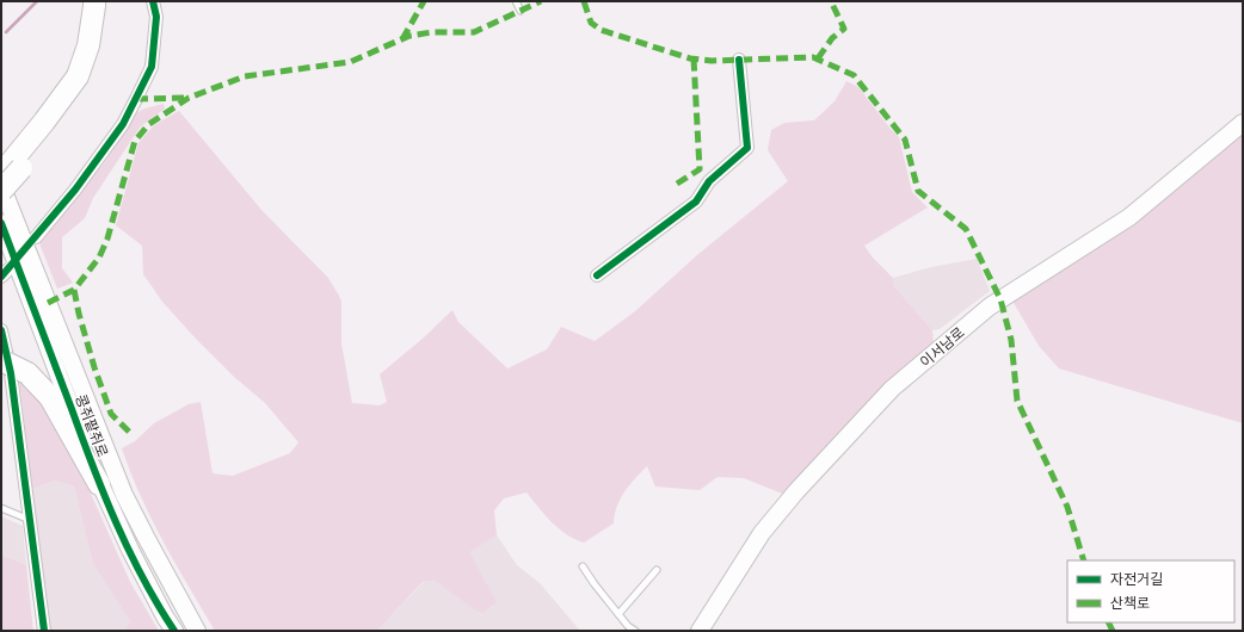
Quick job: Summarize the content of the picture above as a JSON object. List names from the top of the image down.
{
  "streets": {
    "main road": ["이서남로", "콩쥐팥쥐로"]
  },
  "legend": ["자전거길", "산책로"]
}
